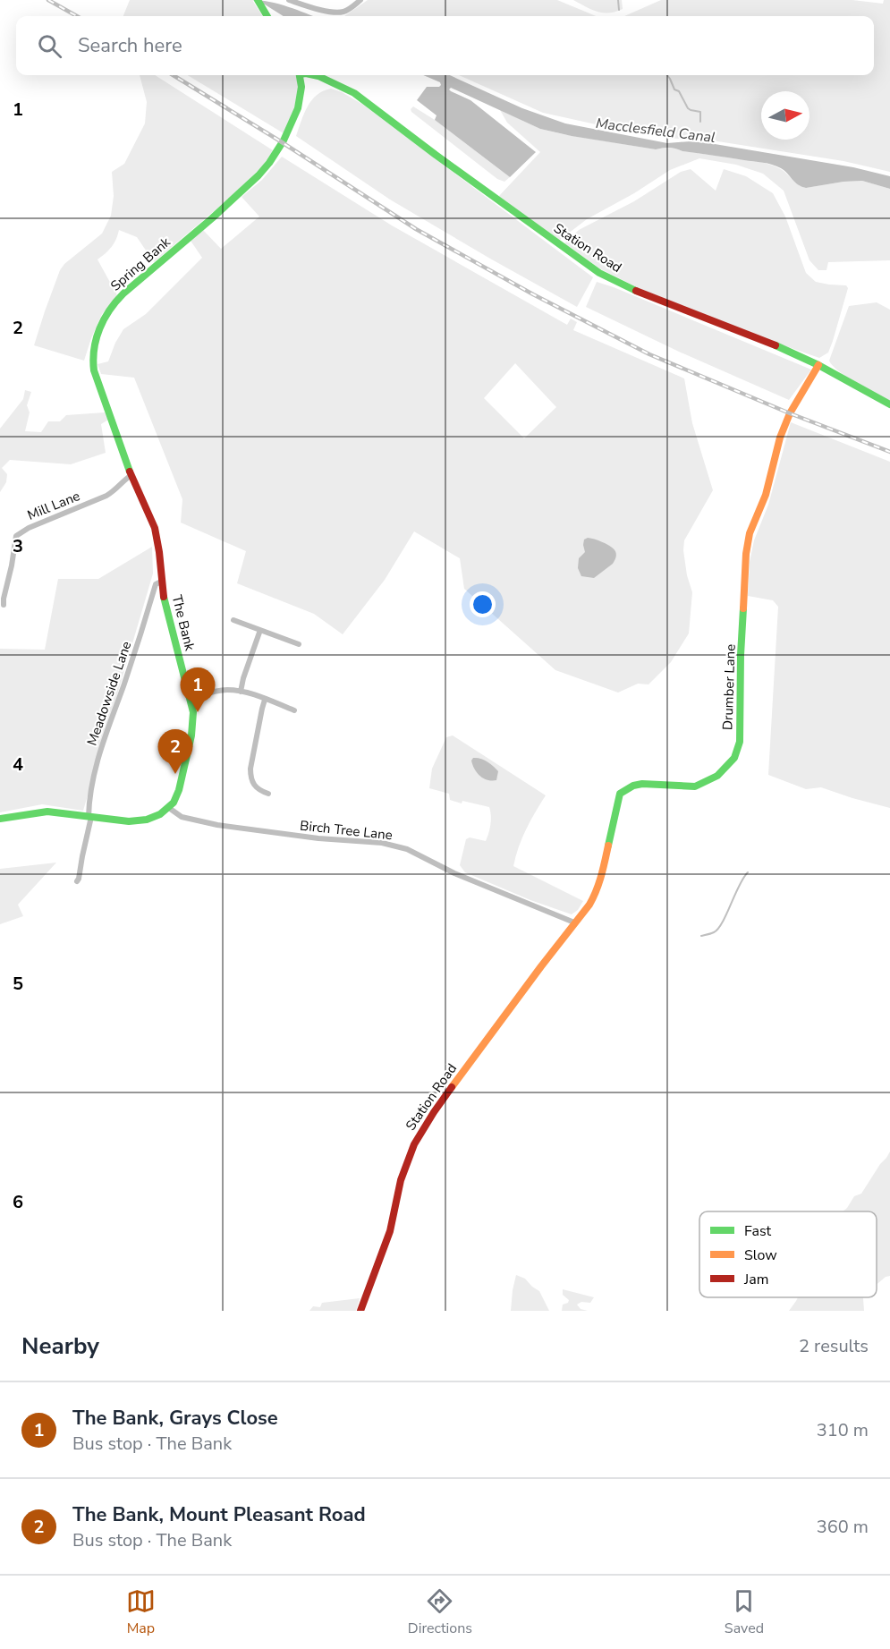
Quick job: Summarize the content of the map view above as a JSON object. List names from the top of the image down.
{
  "streets": {
    "street": [
      "Station Road",
      "Spring Bank",
      "Mill Lane",
      "The Bank",
      "Drumber Lane",
      "Meadowside Lane",
      "Birch Tree Lane"
    ]
  },
  "crossings": [
    ["Station Road", "Drumber Lane"],
    ["Station Road", "Birch Tree Lane"],
    ["Spring Bank", "Mill Lane"],
    ["Spring Bank", "The Bank"],
    ["The Bank", "Meadowside Lane"],
    ["The Bank", "Birch Tree Lane"],
    ["Drumber Lane", "Birch Tree Lane"]
  ],
  "water": ["Macclesfield Canal"],
  "legend": ["Fast", "Slow", "Jam"],
  "north": "right",
  "page": {
    "search": "Search here",
    "pins": ["1", "2"],
    "heading": ["Nearby", "2 results"],
    "list": [
      {
        "mark": "1",
        "name": "The Bank, Grays Close",
        "note": "Bus stop · The Bank",
        "value": "310 m"
      },
      {
        "mark": "2",
        "name": "The Bank, Mount Pleasant Road",
        "note": "Bus stop · The Bank",
        "value": "360 m"
      }
    ],
    "nav": ["Map", "Directions", "Saved"]
  },
  "grid": {
    "rows": [
      "1",
      "2",
      "3",
      "4",
      "5",
      "6"
    ]
  }
}
